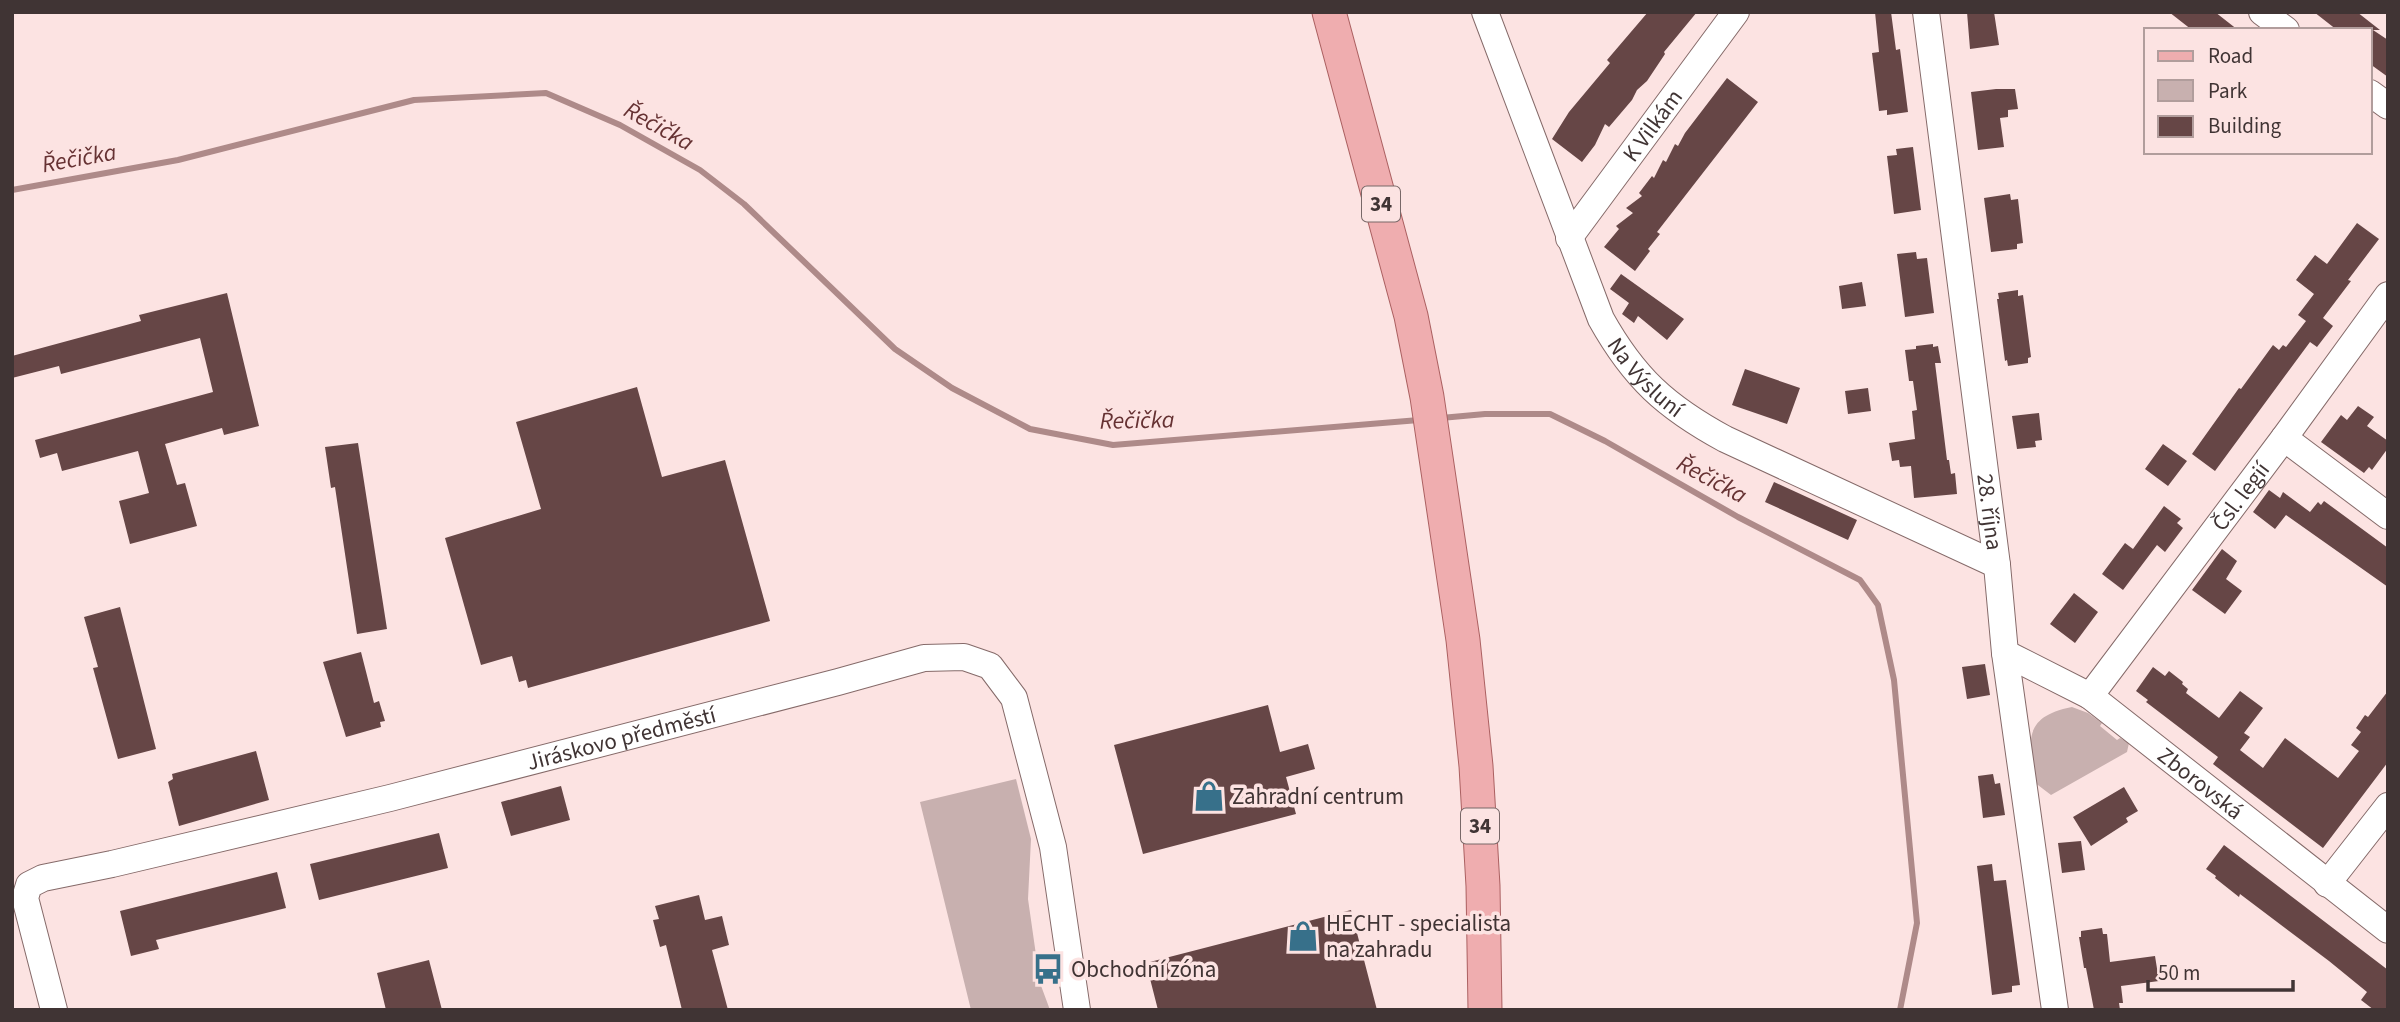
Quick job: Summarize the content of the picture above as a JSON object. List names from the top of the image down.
{
  "streets": {
    "main road": ["34"],
    "street": [
      "K Vilkám",
      "Na Výsluní",
      "Čsl. legií",
      "28. října",
      "Jiráskovo předměstí",
      "Zborovská"
    ]
  },
  "crossings": [
    ["K Vilkám", "Na Výsluní"],
    ["Na Výsluní", "28. října"],
    ["Čsl. legií", "Zborovská"],
    ["28. října", "Zborovská"]
  ],
  "water": ["Řečička"],
  "places": {
    "shop": ["Zahradní centrum", "HECHT - specialista na zahradu"],
    "bus stop": ["Obchodní zóna"]
  },
  "legend": ["Road", "Park", "Building"],
  "scale_bar": "50 m"
}
